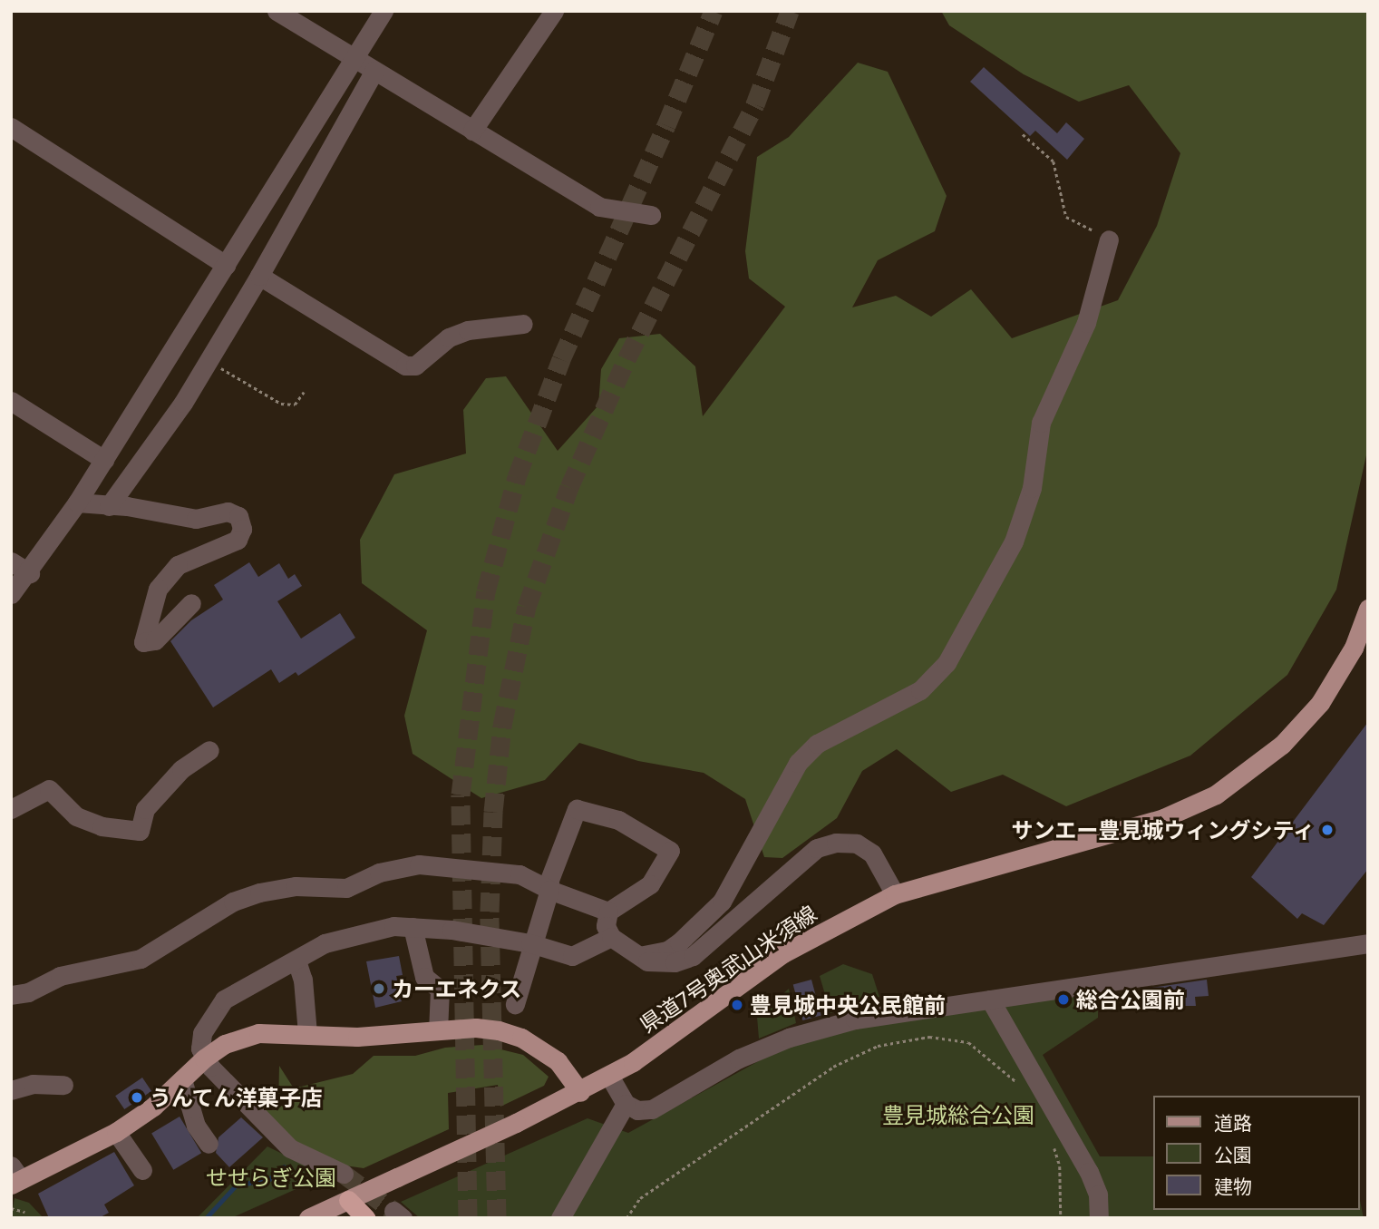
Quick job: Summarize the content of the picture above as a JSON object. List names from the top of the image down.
{
  "streets": {
    "main road": ["県道7号奥武山米須線"]
  },
  "parks": ["豊見城総合公園", "せせらぎ公園"],
  "places": [
    "サンエー豊見城ウィングシティ",
    "カーエネクス",
    "総合公園前",
    "豊見城中央公民館前",
    "うんてん洋菓子店"
  ],
  "legend": ["道路", "公園", "建物"]
}
